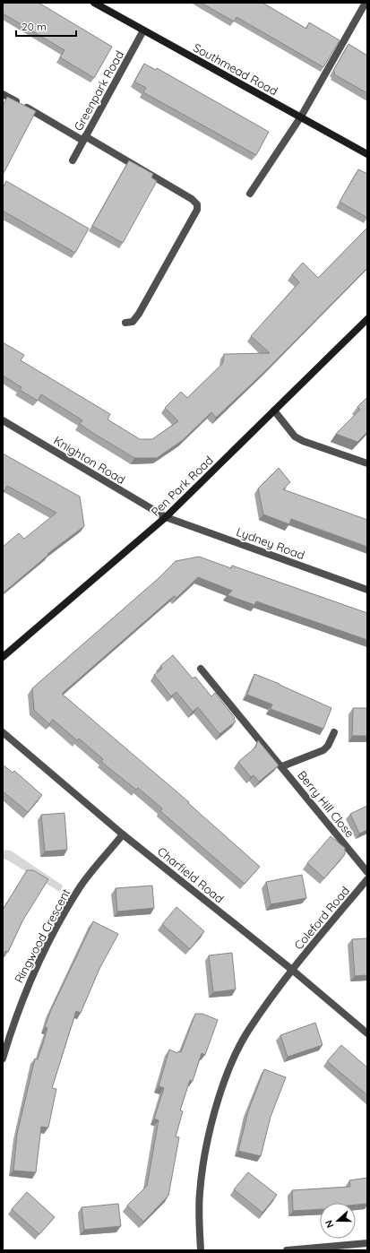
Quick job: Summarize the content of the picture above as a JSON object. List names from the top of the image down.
{
  "streets": {
    "street": [
      "Southmead Road",
      "Greenpark Road",
      "Knighton Road",
      "Pen Park Road",
      "Lydney Road",
      "Berry Hill Close",
      "Charfield Road",
      "Coleford Road",
      "Ringwood Crescent"
    ]
  },
  "crossings": [
    ["Southmead Road", "Greenpark Road"],
    ["Knighton Road", "Pen Park Road"],
    ["Knighton Road", "Lydney Road"],
    ["Pen Park Road", "Lydney Road"],
    ["Charfield Road", "Coleford Road"],
    ["Charfield Road", "Ringwood Crescent"]
  ],
  "scale_bar": "20 m",
  "north": "left"
}
